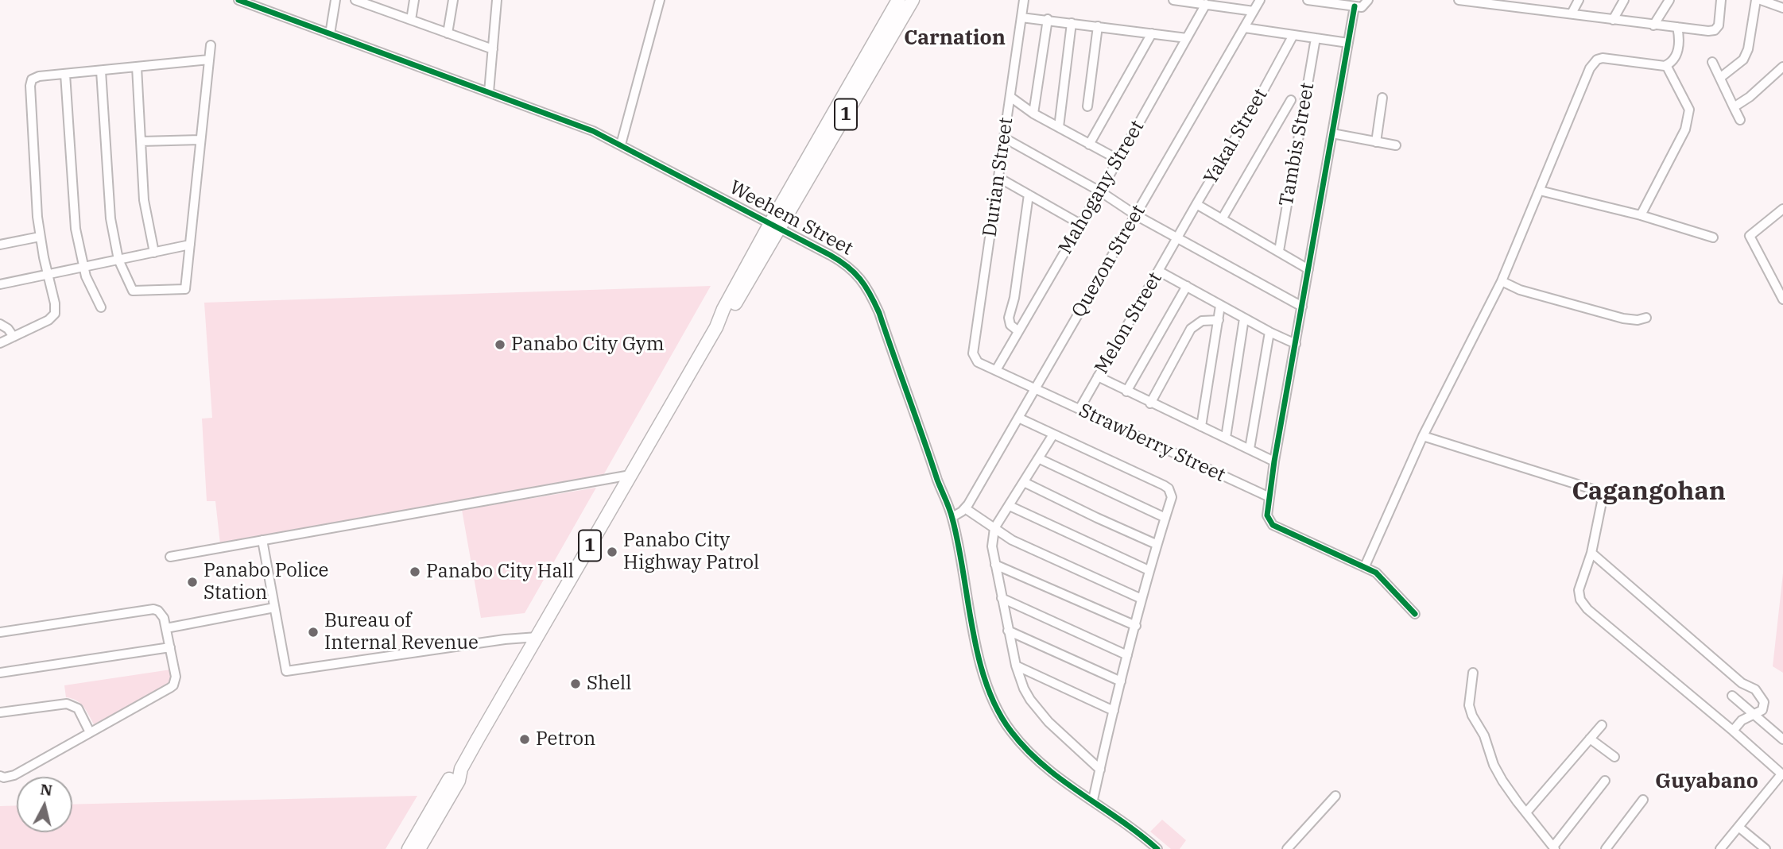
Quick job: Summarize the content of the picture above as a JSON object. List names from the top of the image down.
{
  "streets": {
    "highway": ["1"],
    "street": [
      "Yakal Street",
      "Tambis Street",
      "Durian Street",
      "Mahogany Street",
      "Weehem Street",
      "Quezon Street",
      "Melon Street",
      "Strawberry Street"
    ]
  },
  "crossings": [
    ["1", "Weehem Street"],
    ["Yakal Street", "Melon Street"],
    ["Durian Street", "Strawberry Street"],
    ["Mahogany Street", "Strawberry Street"],
    ["Weehem Street", "Quezon Street"],
    ["Quezon Street", "Strawberry Street"],
    ["Melon Street", "Strawberry Street"]
  ],
  "districts": ["Carnation", "Cagangohan", "Guyabano"],
  "places": [
    "Panabo City Gym",
    "Panabo City Highway Patrol",
    "Panabo City Hall",
    "Panabo Police Station",
    "Bureau of Internal Revenue",
    "Shell",
    "Petron"
  ],
  "north": "top"
}
